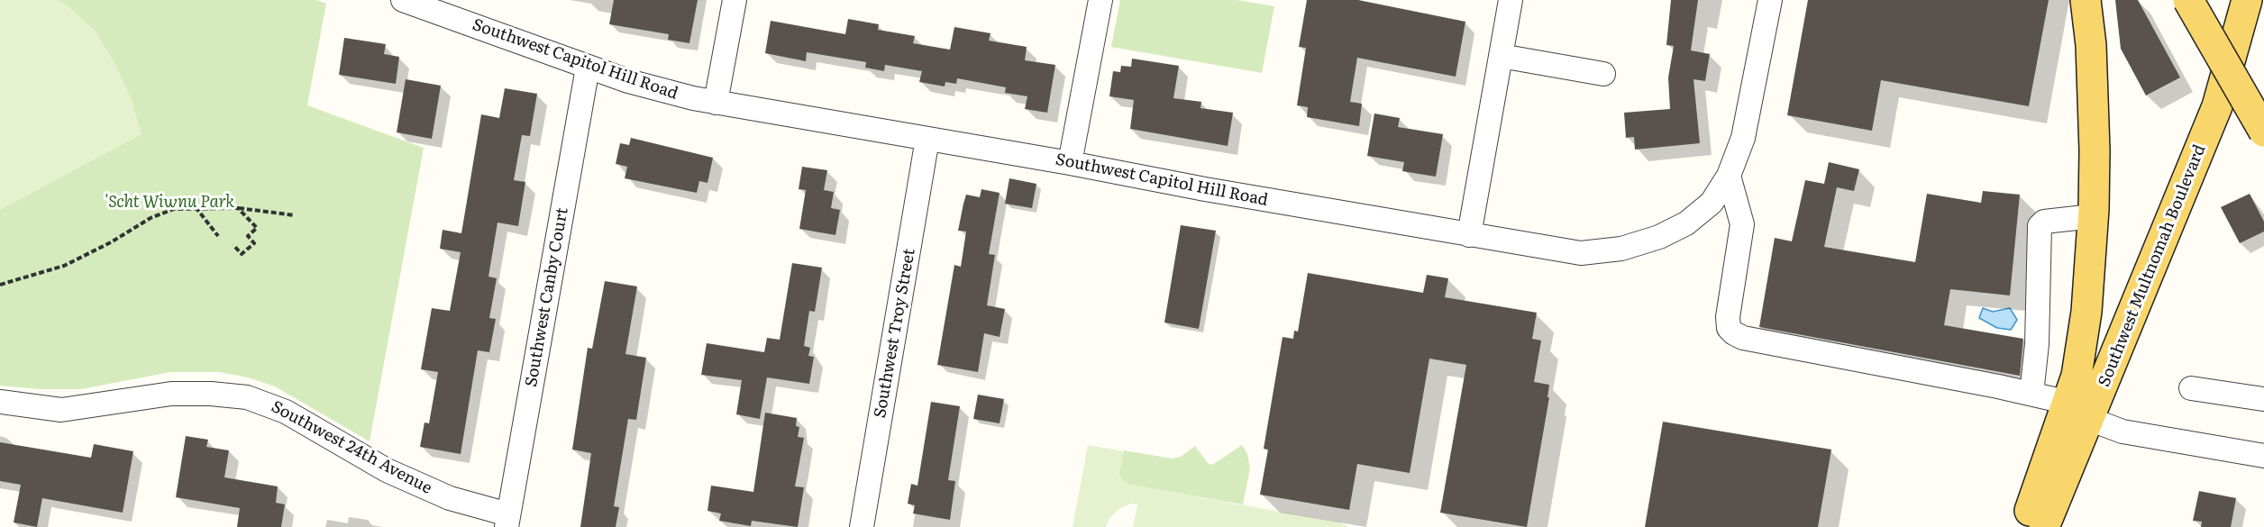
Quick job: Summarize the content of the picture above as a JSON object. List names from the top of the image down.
{
  "streets": {
    "main road": ["Southwest Multnomah Boulevard"],
    "street": [
      "Southwest Capitol Hill Road",
      "Southwest Canby Court",
      "Southwest Troy Street",
      "Southwest 24th Avenue"
    ]
  },
  "crossings": [
    ["Southwest Capitol Hill Road", "Southwest Canby Court"],
    ["Southwest Capitol Hill Road", "Southwest Troy Street"],
    ["Southwest Canby Court", "Southwest 24th Avenue"]
  ],
  "parks": ["'Scht Wiwnu Park"]
}
